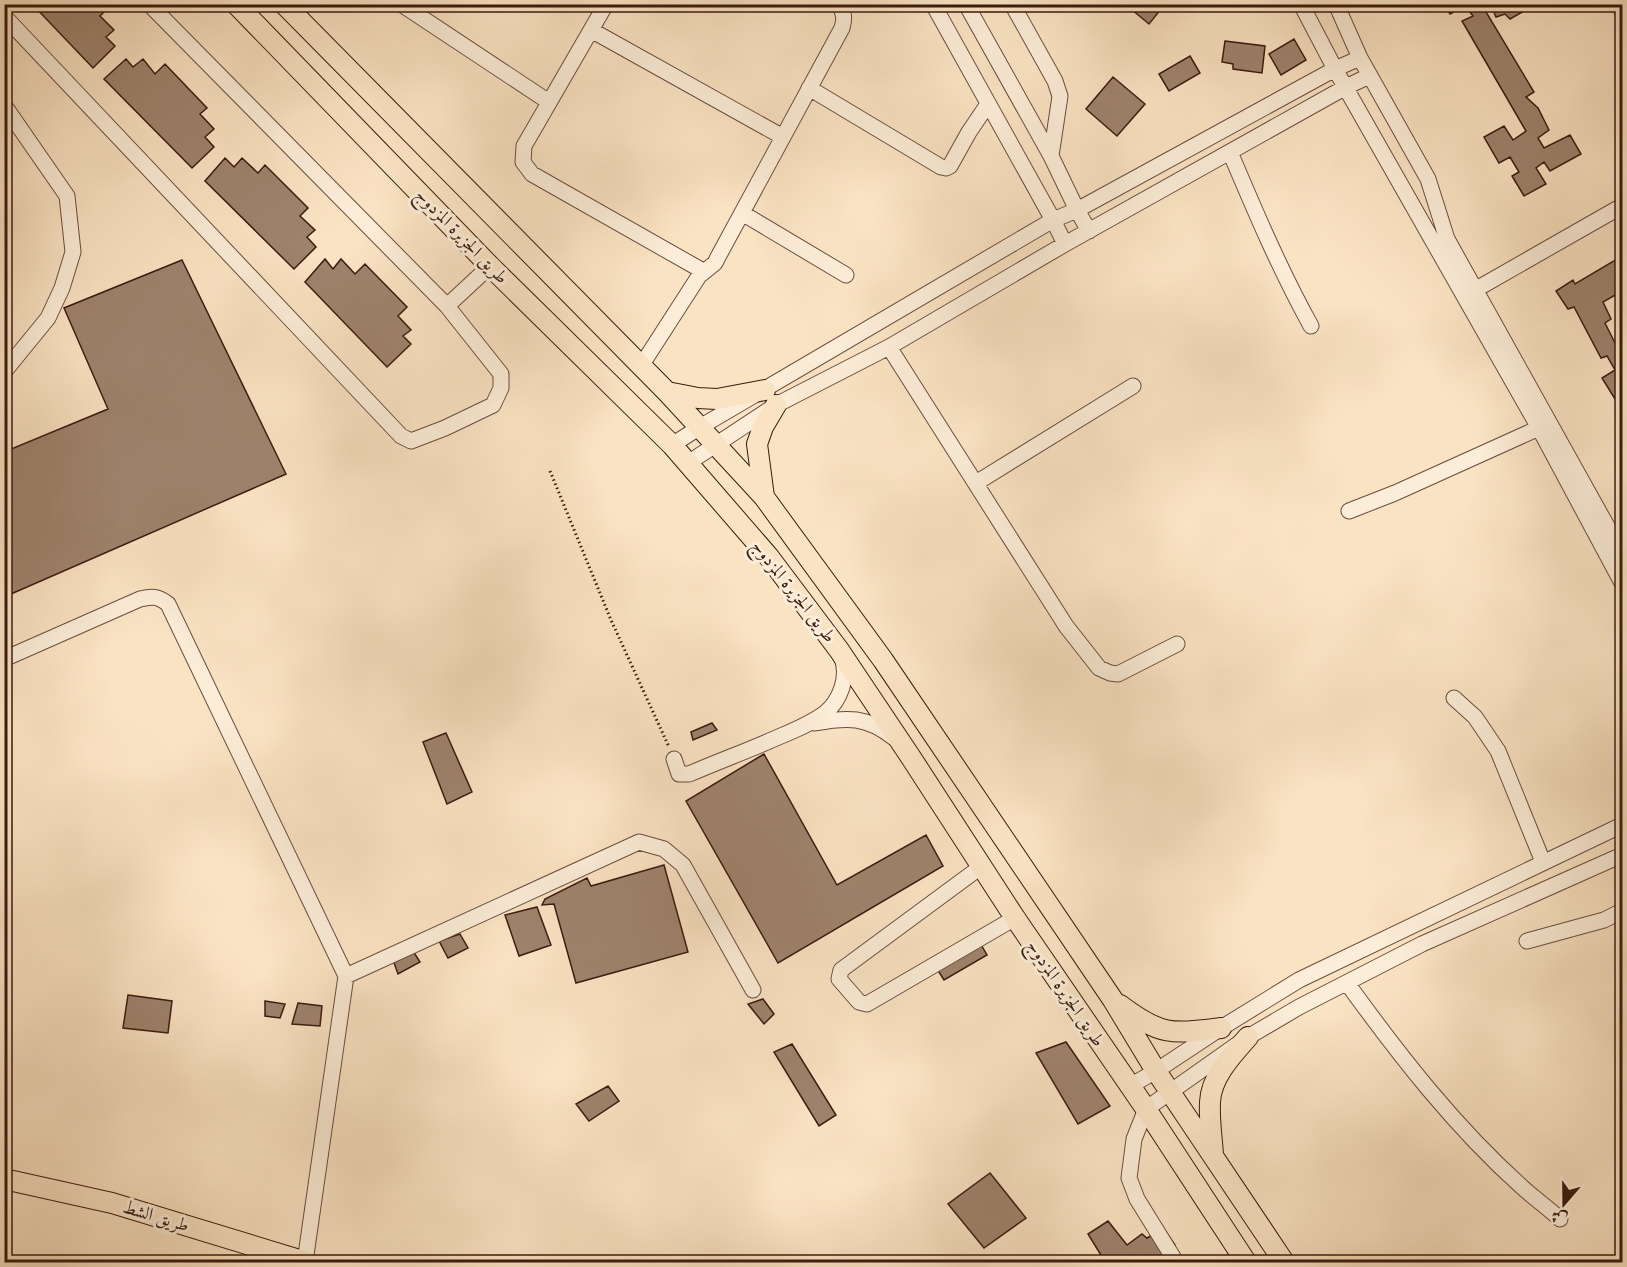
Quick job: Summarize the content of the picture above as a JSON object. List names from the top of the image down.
{
  "streets": {
    "main road": ["طريق الجزيرة المزدوج", "طريق الشط"]
  },
  "north": "bottom"
}
